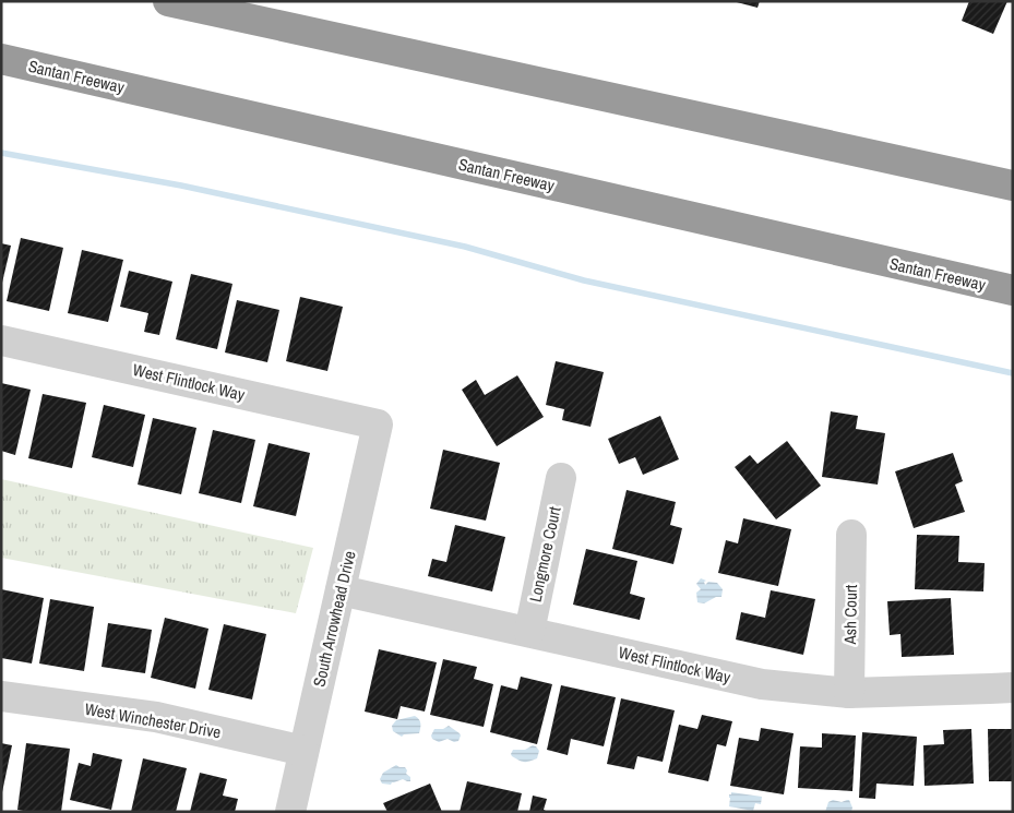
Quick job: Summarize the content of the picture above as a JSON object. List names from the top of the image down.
{
  "streets": {
    "highway": ["Santan Freeway"],
    "street": [
      "West Flintlock Way",
      "Longmore Court",
      "Ash Court",
      "South Arrowhead Drive",
      "West Winchester Drive"
    ]
  },
  "crossings": [
    ["West Flintlock Way", "Longmore Court"],
    ["West Flintlock Way", "Ash Court"],
    ["West Flintlock Way", "South Arrowhead Drive"],
    ["South Arrowhead Drive", "West Winchester Drive"]
  ]
}
